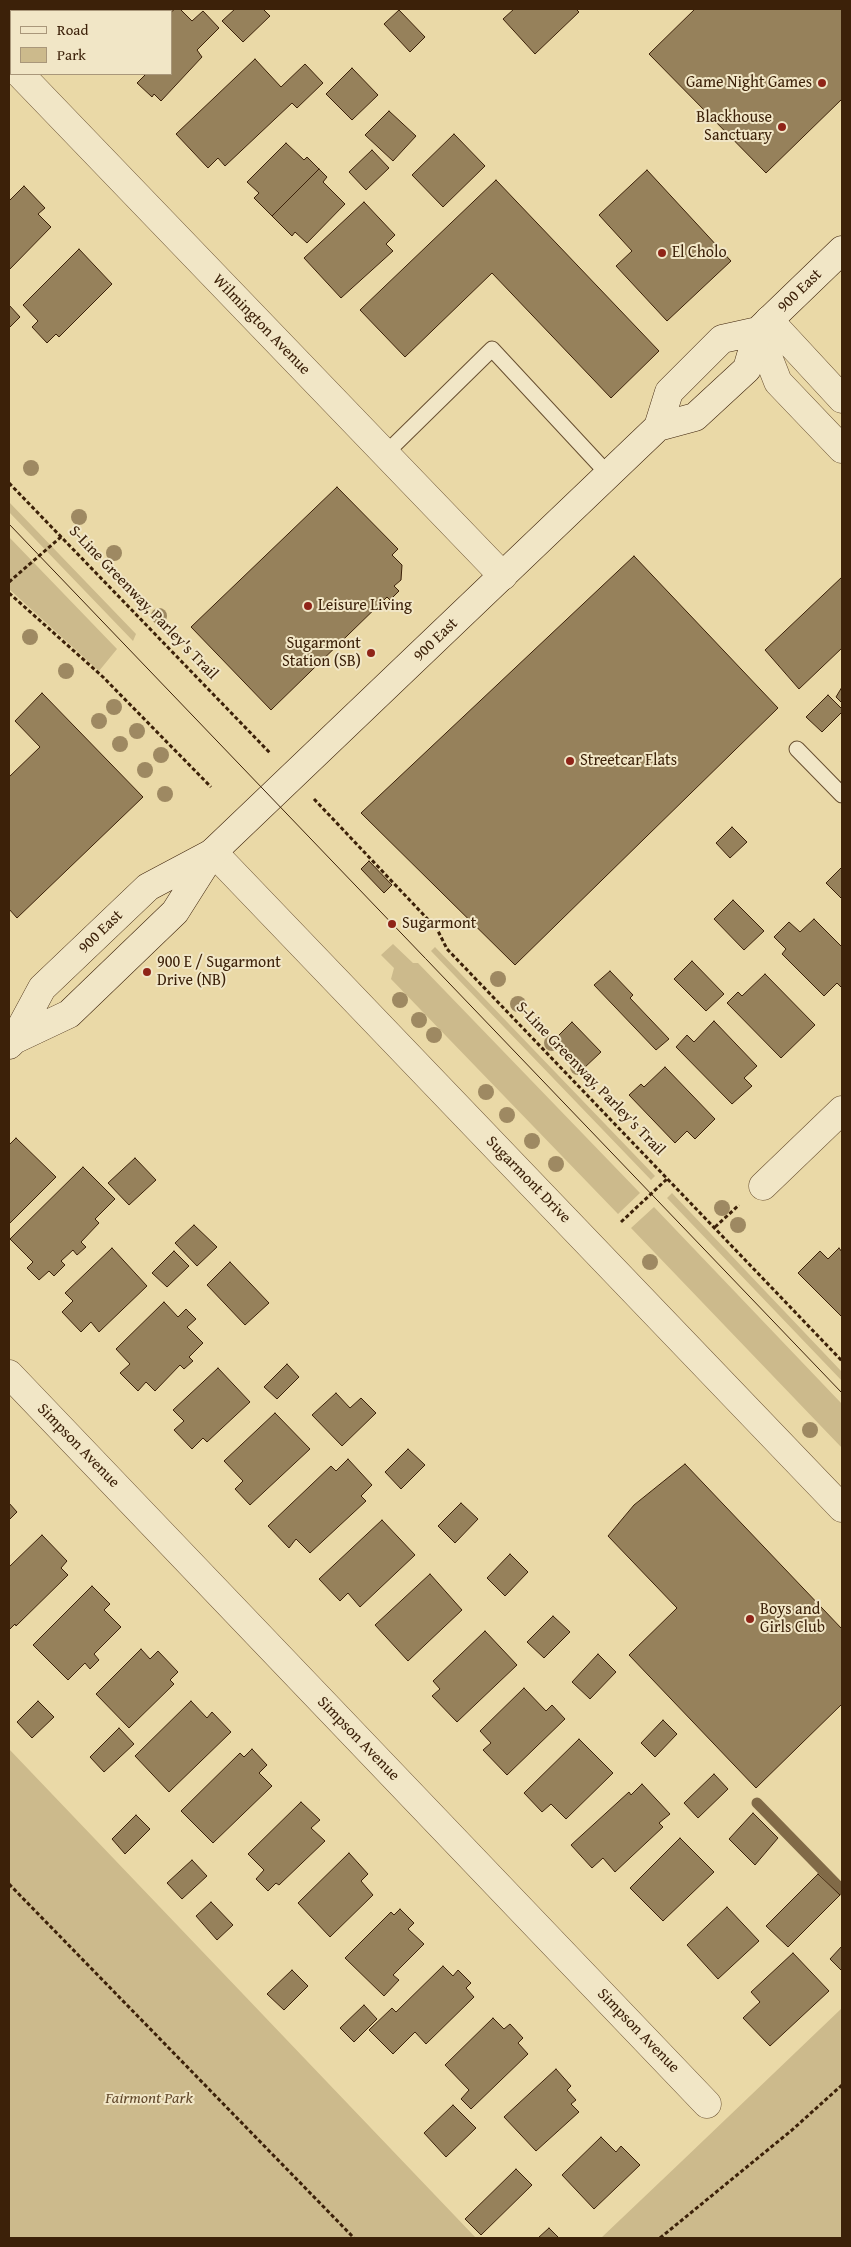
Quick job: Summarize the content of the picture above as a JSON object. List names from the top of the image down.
{
  "streets": {
    "street": [
      "900 East",
      "Wilmington Avenue",
      "Sugarmont Drive",
      "Simpson Avenue"
    ],
    "path": ["S-Line Greenway, Parley's Trail"]
  },
  "crossings": [
    ["900 East", "Wilmington Avenue"],
    ["900 East", "Sugarmont Drive"]
  ],
  "parks": ["Fairmont Park"],
  "places": [
    "Game Night Games",
    "Blackhouse Sanctuary",
    "El Cholo",
    "Leisure Living",
    "Sugarmont Station (SB)",
    "Streetcar Flats",
    "Sugarmont",
    "900 E / Sugarmont Drive (NB)",
    "Boys and Girls Club"
  ],
  "legend": ["Road", "Park"]
}
